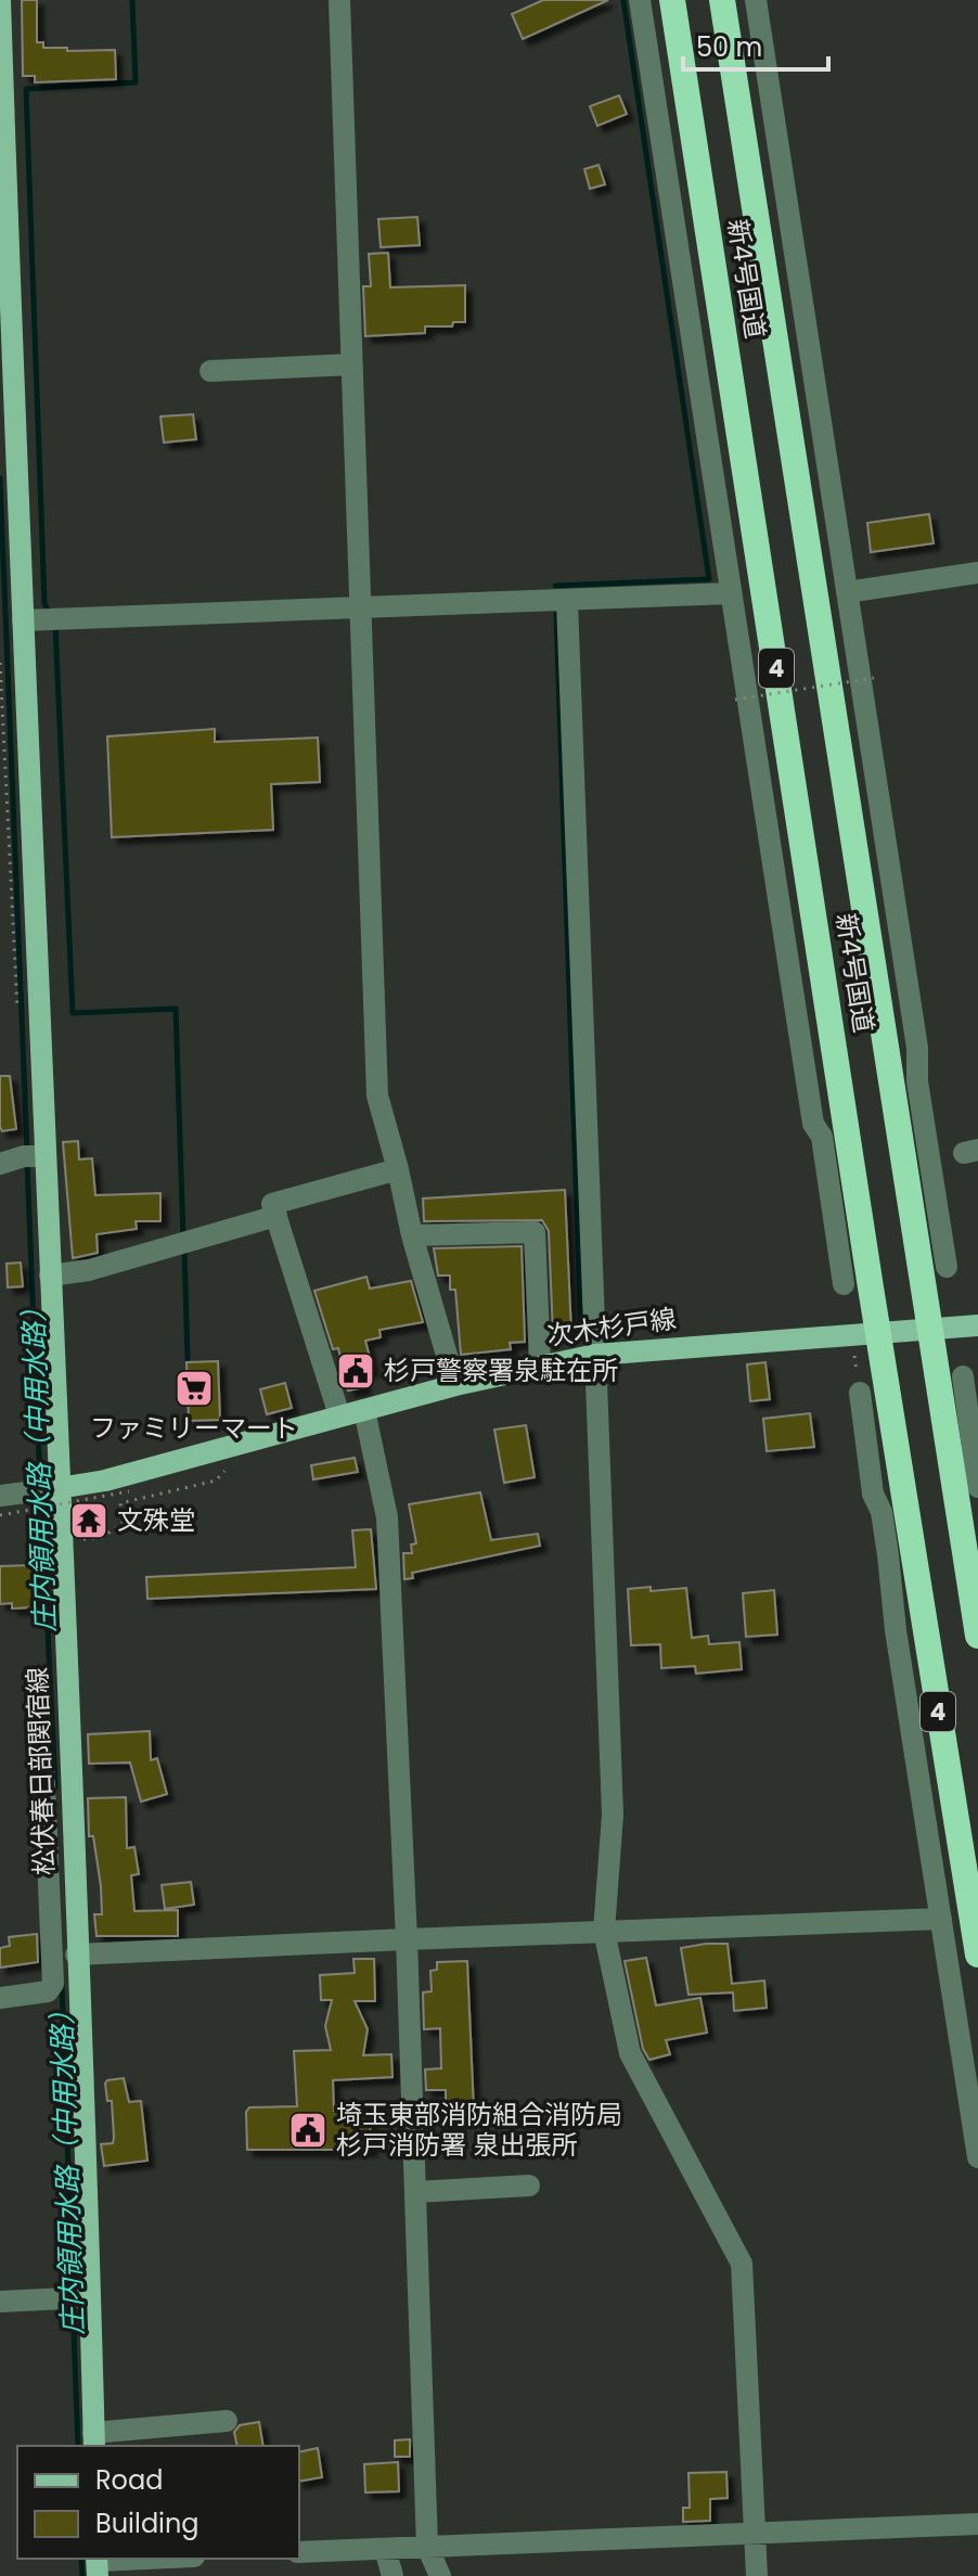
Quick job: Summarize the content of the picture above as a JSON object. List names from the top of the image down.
{
  "streets": {
    "highway": ["新4号国道", "4"],
    "main road": ["次木杉戸線", "松伏春日部関宿線"]
  },
  "crossings": [
    ["新4号国道", "次木杉戸線"],
    ["次木杉戸線", "松伏春日部関宿線"]
  ],
  "water": ["庄内領用水路（中用水路）"],
  "places": {
    "public building": ["杉戸警察署泉駐在所", "埼玉東部消防組合消防局 杉戸消防署 泉出張所"],
    "supermarket": ["ファミリーマート"],
    "temple": ["文殊堂"]
  },
  "legend": ["Road", "Building"],
  "scale_bar": "50 m"
}
